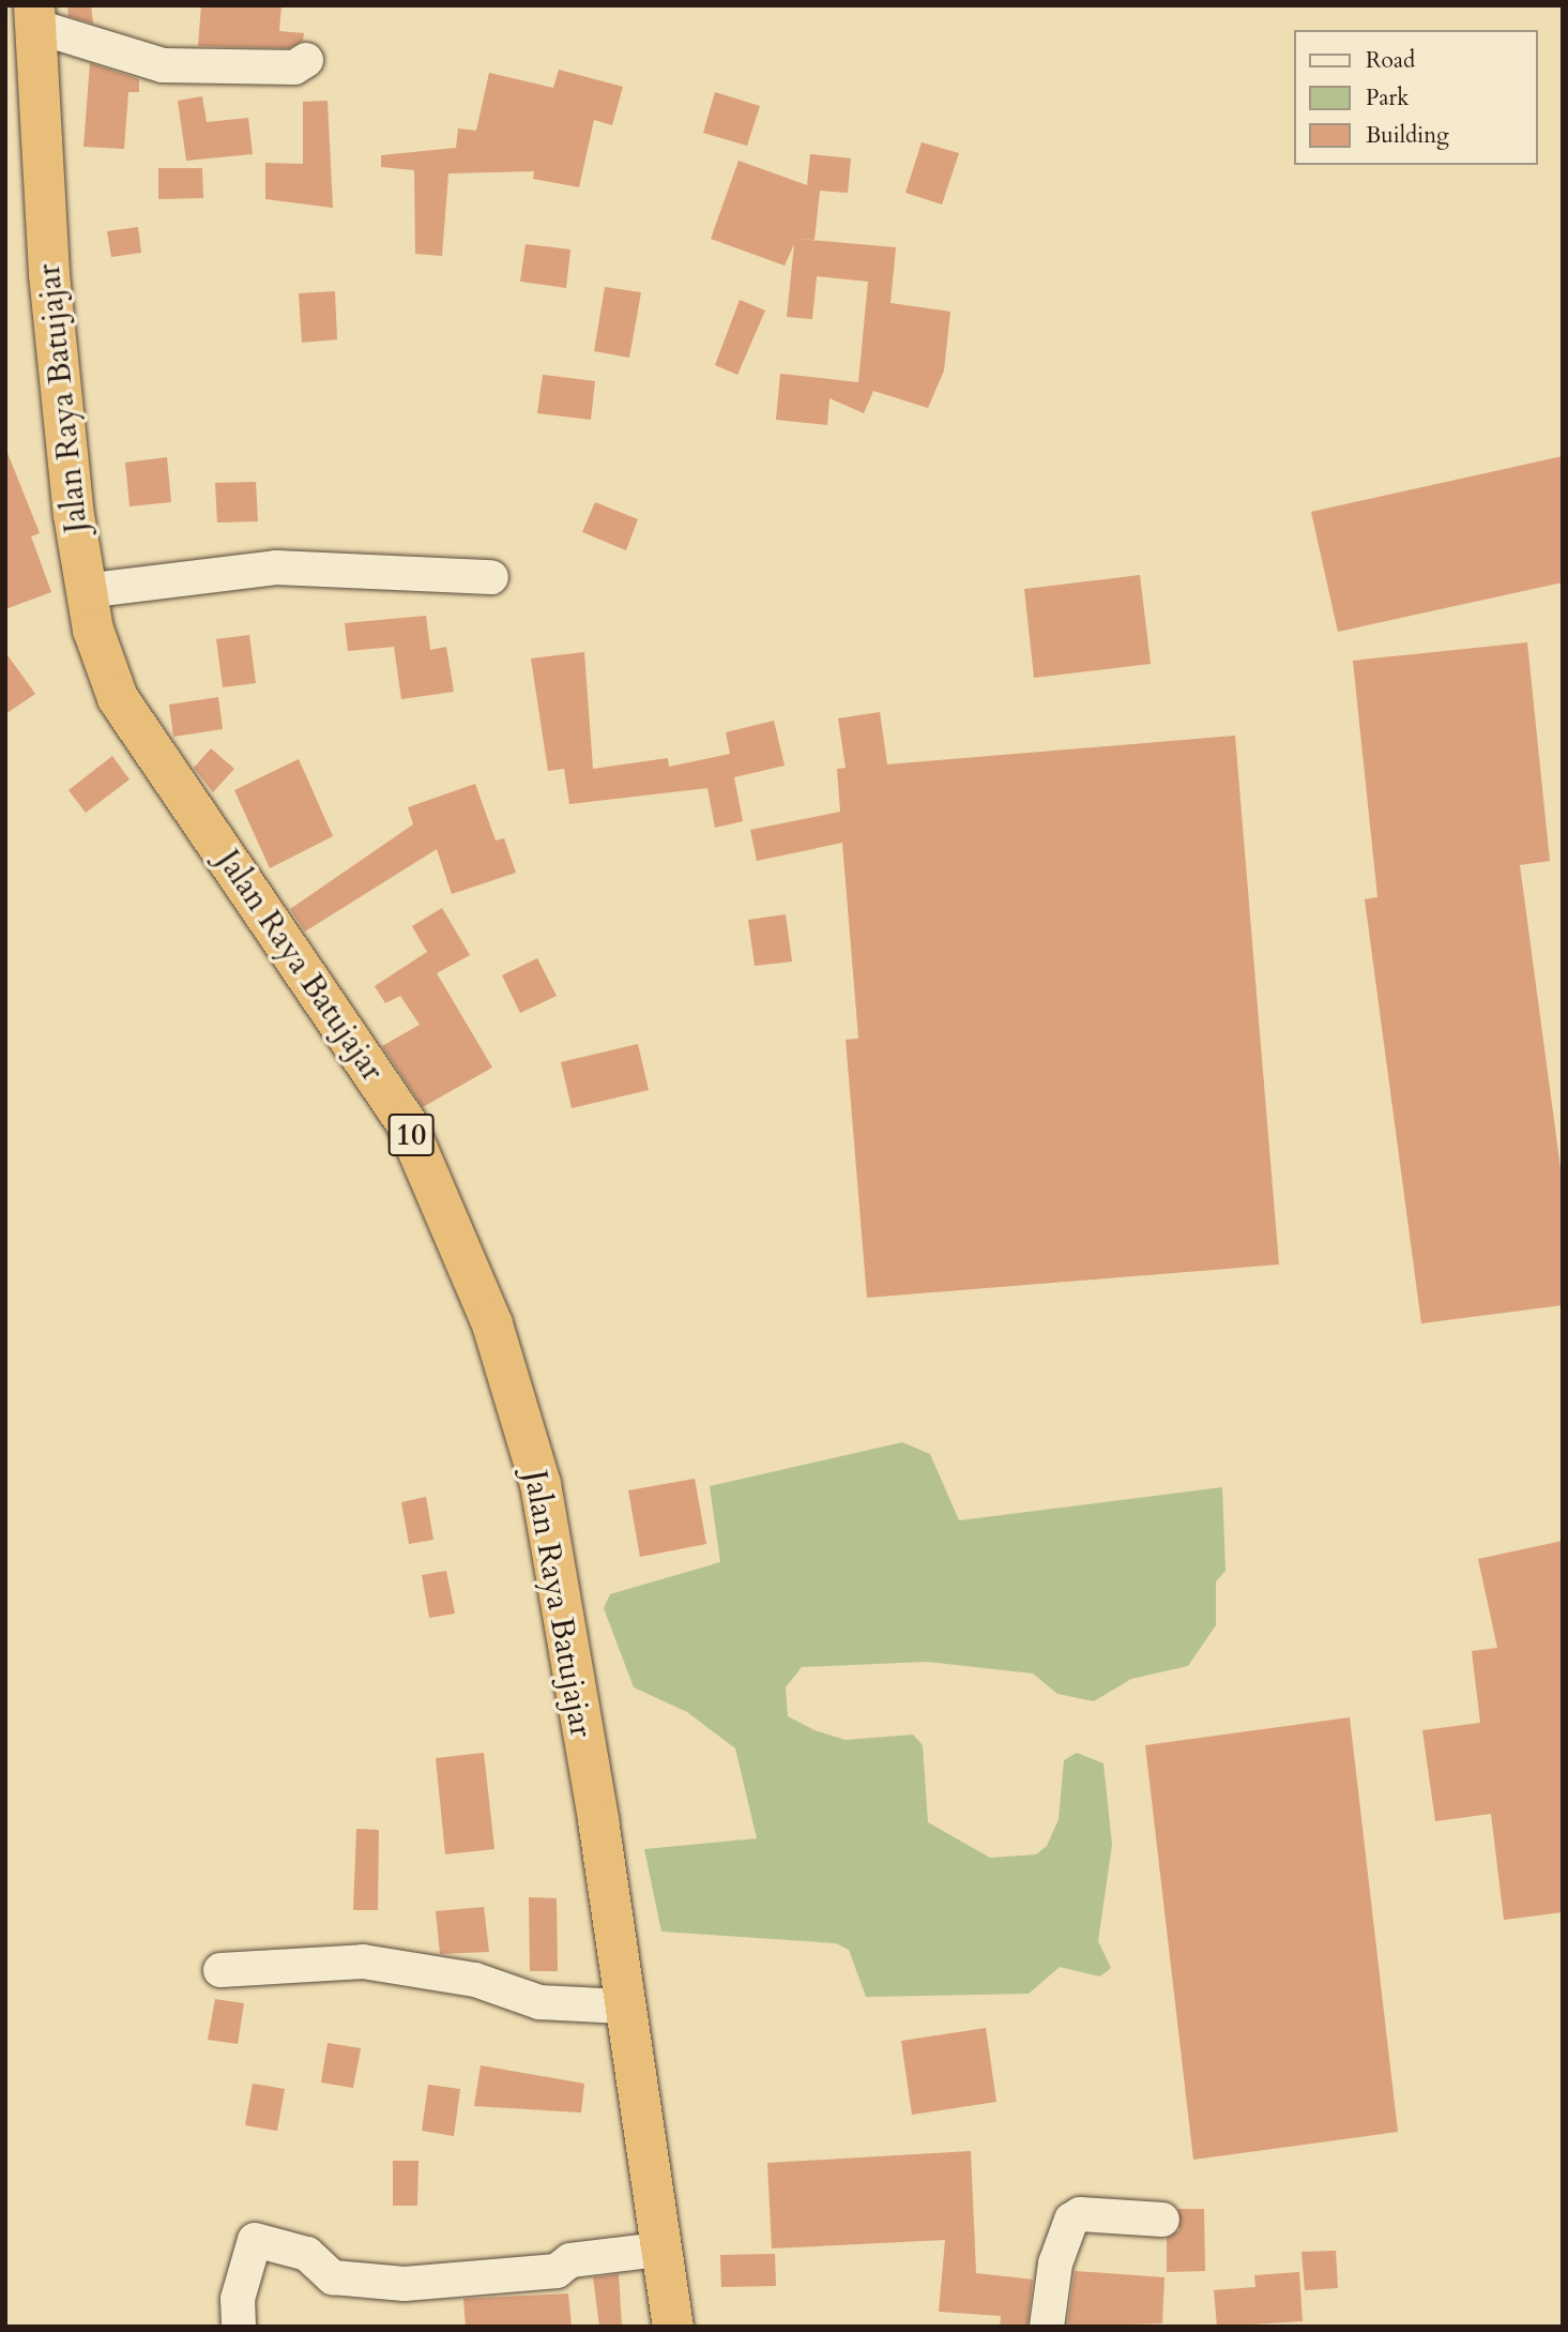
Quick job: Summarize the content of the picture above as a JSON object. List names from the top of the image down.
{
  "streets": {
    "highway": ["Jalan Raya Batujajar", "10"]
  },
  "legend": ["Road", "Park", "Building"]
}
